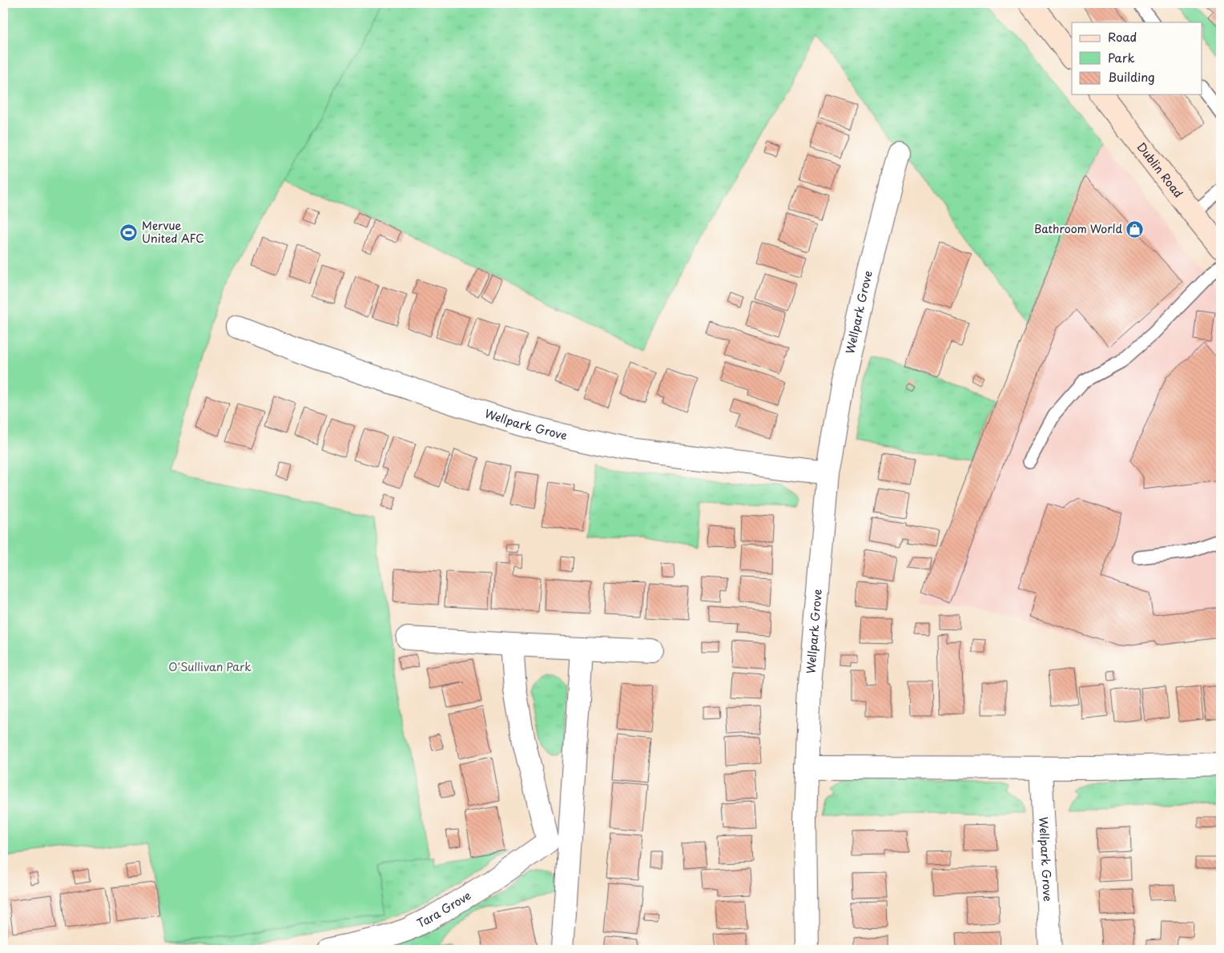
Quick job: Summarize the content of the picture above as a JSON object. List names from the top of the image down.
{
  "streets": {
    "main road": ["Dublin Road"],
    "street": ["Wellpark Grove", "Tara Grove"]
  },
  "parks": ["O'Sullivan Park"],
  "places": {
    "shop": ["Bathroom World"],
    "sports": ["Mervue United AFC"]
  },
  "legend": ["Road", "Park", "Building"]
}
